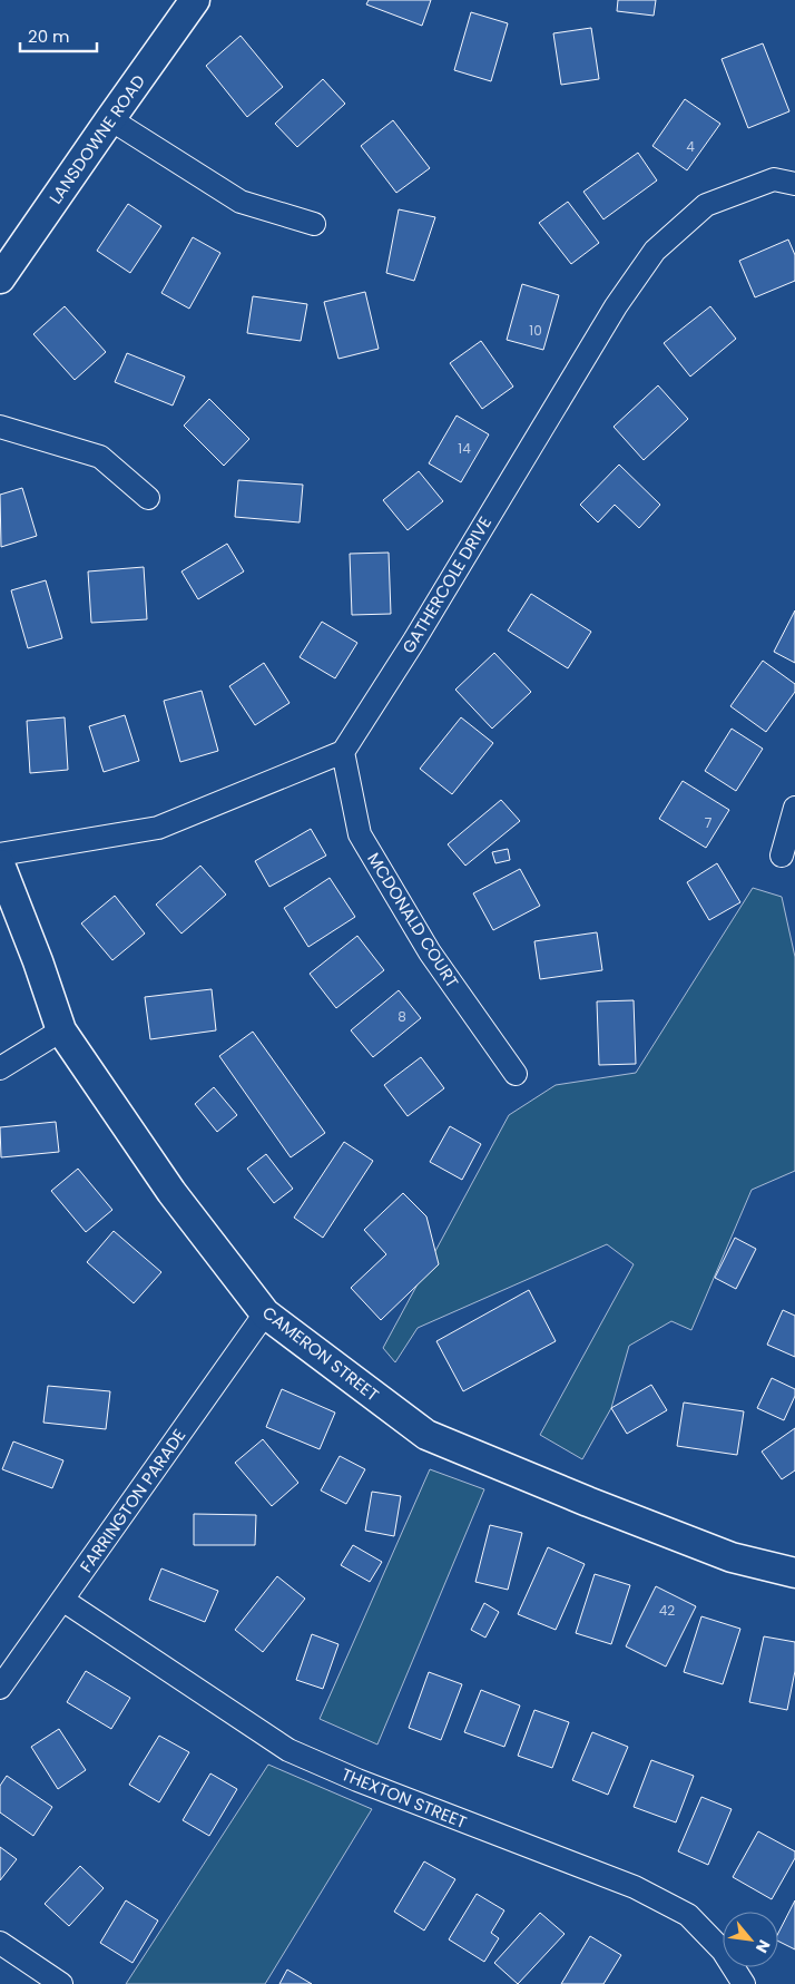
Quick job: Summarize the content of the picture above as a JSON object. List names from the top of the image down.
{
  "streets": {
    "street": [
      "LANSDOWNE ROAD",
      "GATHERCOLE DRIVE",
      "MCDONALD COURT",
      "CAMERON STREET",
      "FARRINGTON PARADE",
      "THEXTON STREET"
    ]
  },
  "crossings": [
    ["GATHERCOLE DRIVE", "MCDONALD COURT"],
    ["CAMERON STREET", "FARRINGTON PARADE"],
    ["FARRINGTON PARADE", "THEXTON STREET"]
  ],
  "house_numbers": [
    "4",
    "10",
    "14",
    "7",
    "8",
    "42"
  ],
  "scale_bar": "20 m",
  "north": "bottom right"
}
